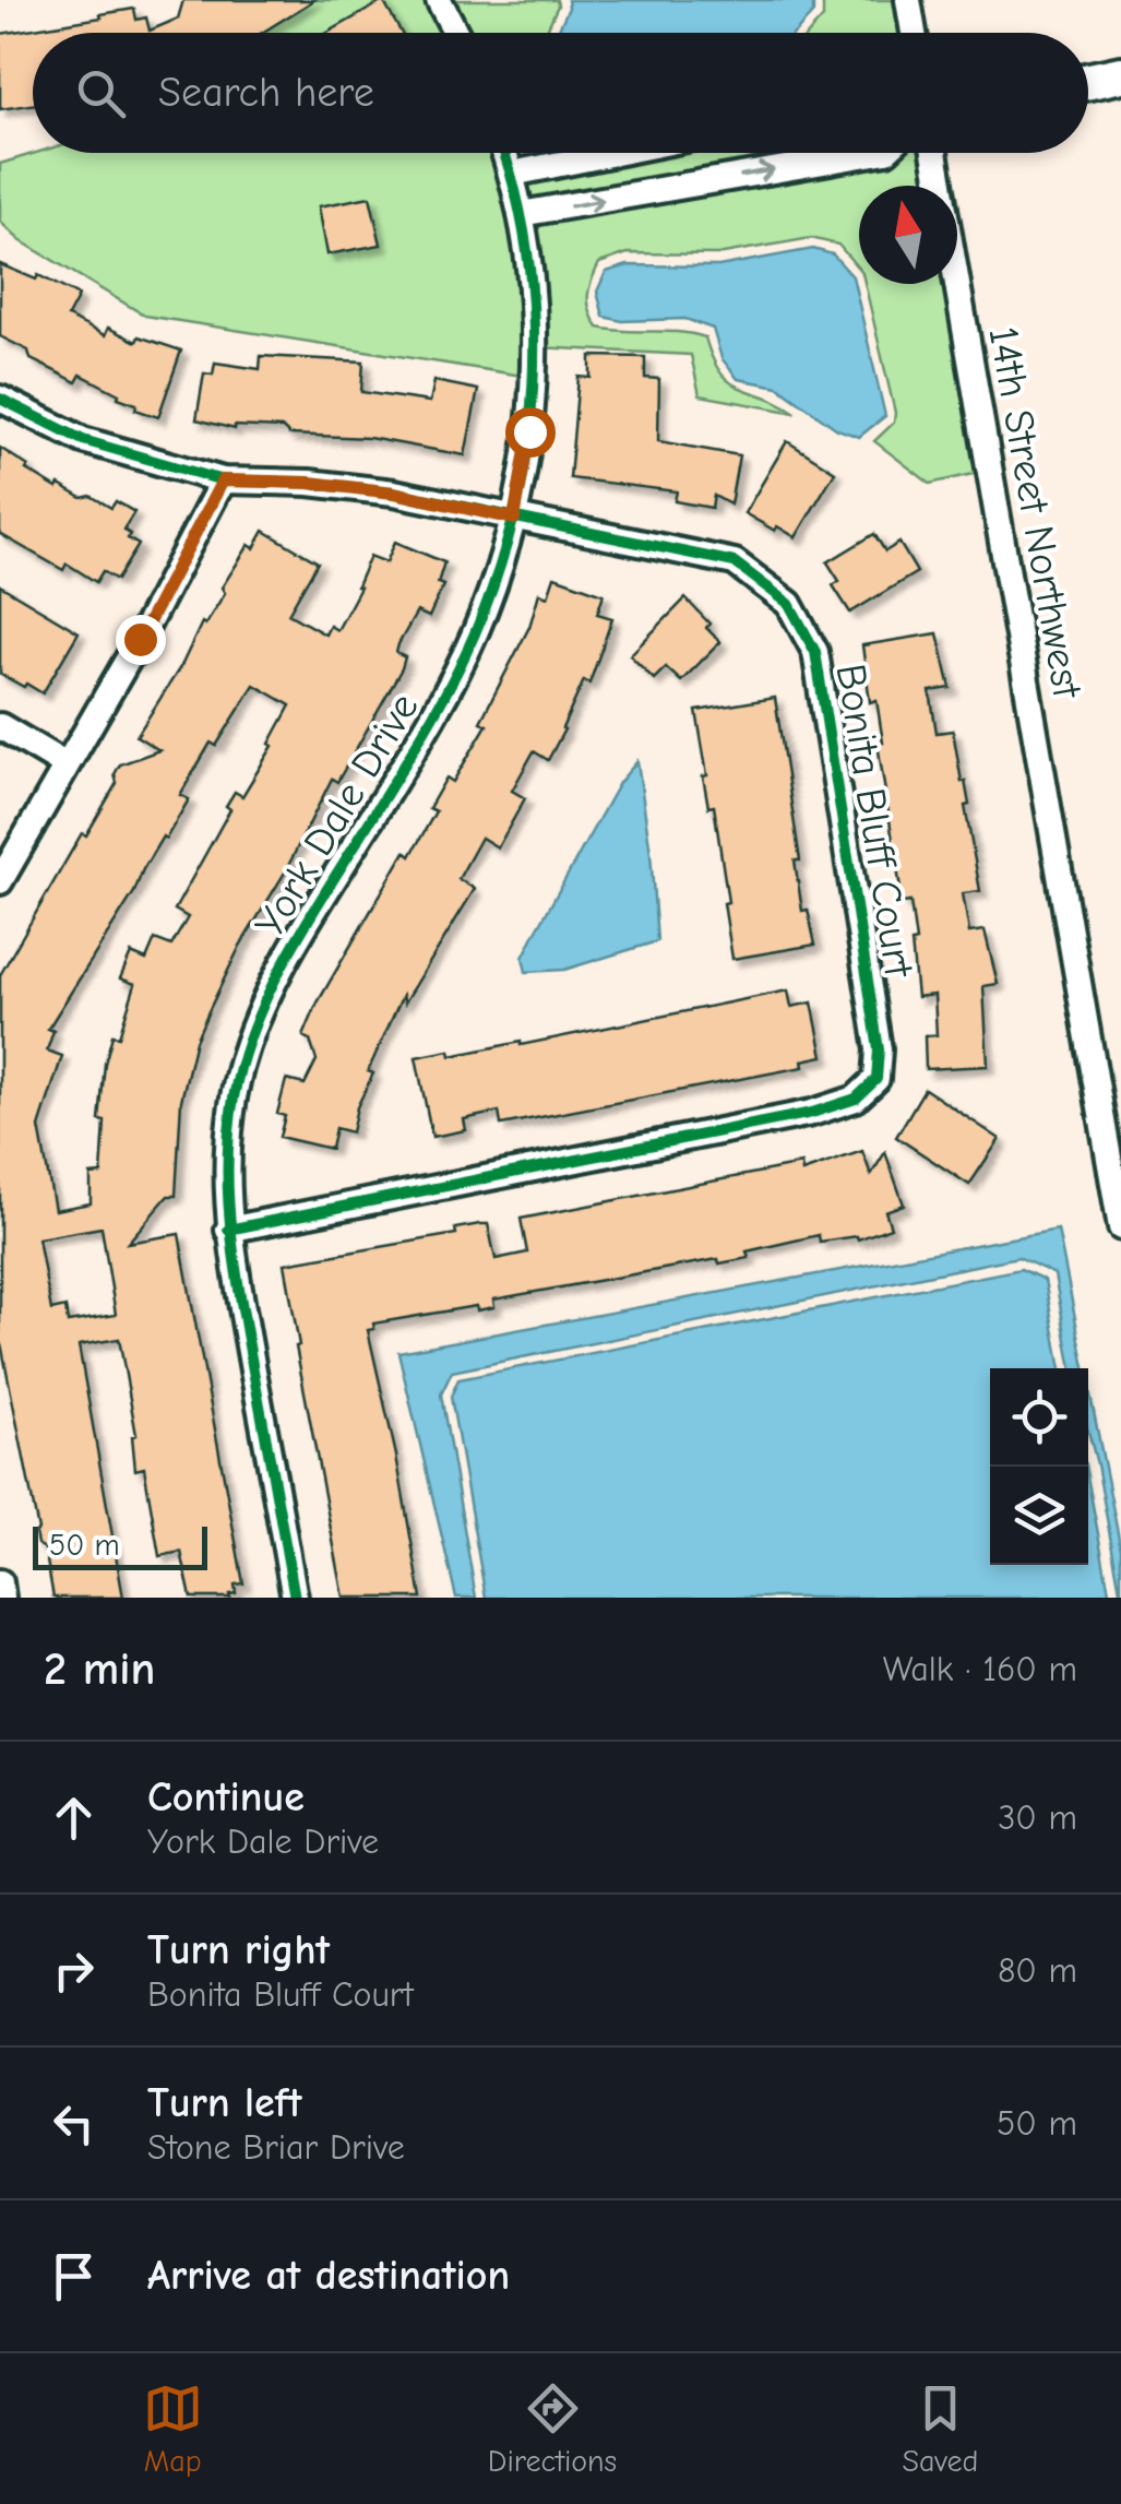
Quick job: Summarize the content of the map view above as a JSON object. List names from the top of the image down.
{
  "streets": {
    "street": ["14th Street Northwest", "York Dale Drive", "Bonita Bluff Court"]
  },
  "crossings": [
    ["York Dale Drive", "Bonita Bluff Court"]
  ],
  "scale_bar": "50 m",
  "north": "top",
  "page": {
    "search": "Search here",
    "scale": "50 m",
    "heading": ["2 min", "Walk · 160 m"],
    "list": [
      ["Continue", "York Dale Drive", "30 m"],
      ["Turn right", "Bonita Bluff Court", "80 m"],
      ["Turn left", "Stone Briar Drive", "50 m"],
      "Arrive at destination"
    ],
    "nav": ["Map", "Directions", "Saved"]
  }
}
